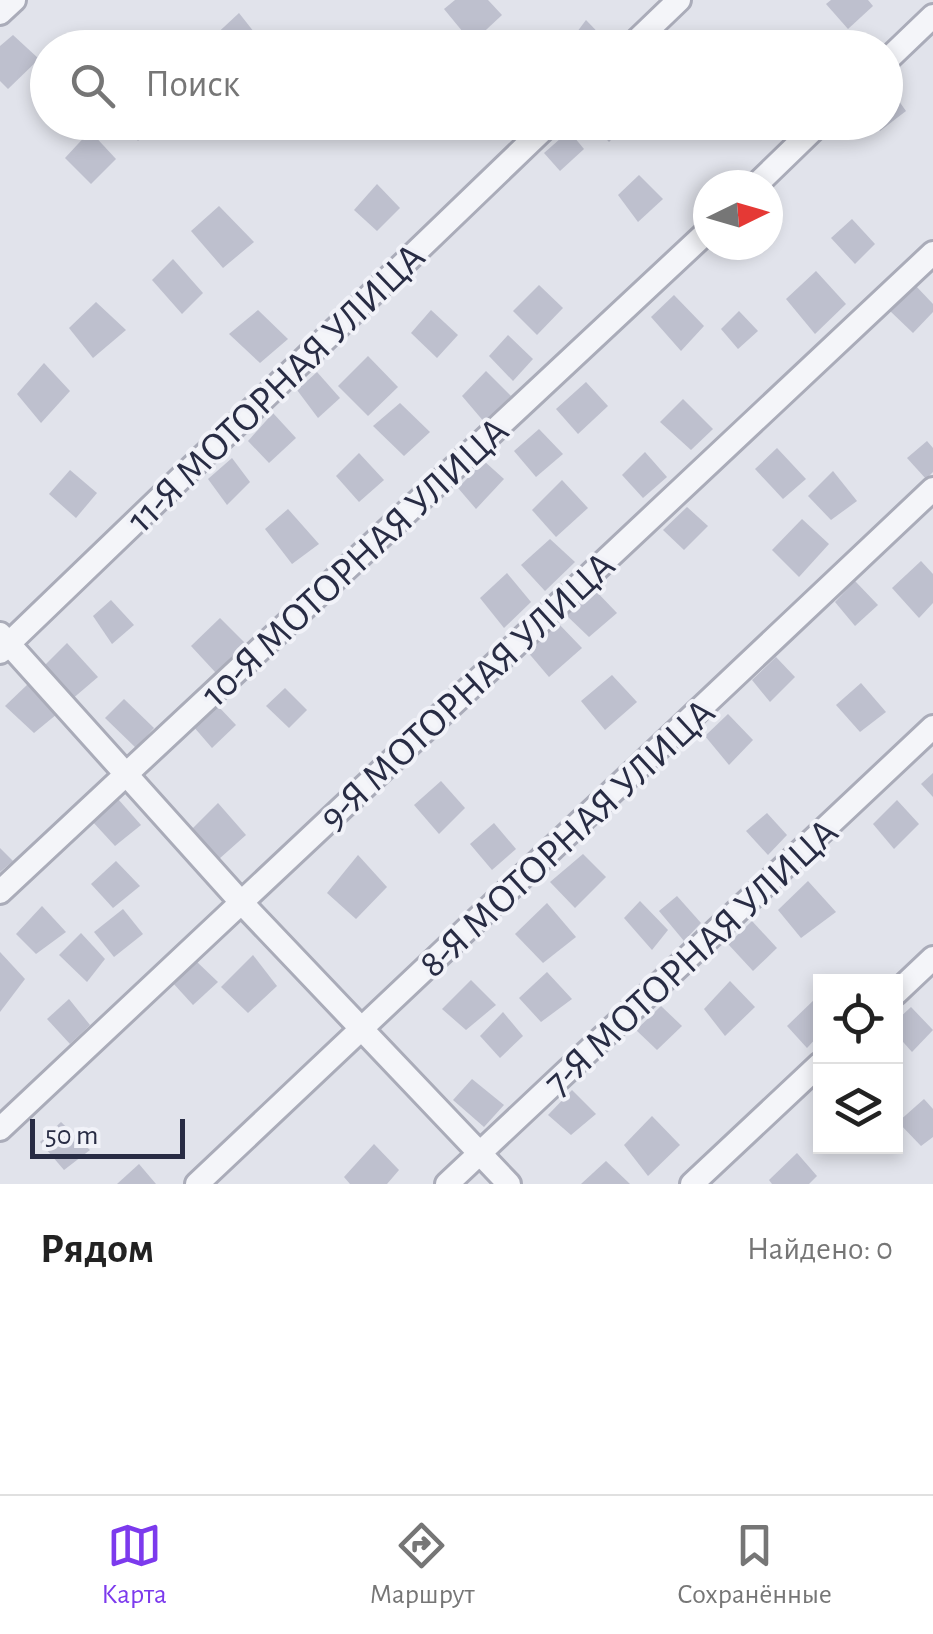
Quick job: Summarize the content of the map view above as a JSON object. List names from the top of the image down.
{
  "streets": {
    "street": [
      "11-Я МОТОРНАЯ УЛИЦА",
      "10-Я МОТОРНАЯ УЛИЦА",
      "9-Я МОТОРНАЯ УЛИЦА",
      "8-Я МОТОРНАЯ УЛИЦА",
      "7-Я МОТОРНАЯ УЛИЦА"
    ]
  },
  "scale_bar": "50 m",
  "north": "right",
  "page": {
    "search": "Поиск",
    "scale": "50 m",
    "heading": ["Рядом", "Найдено: 0"],
    "nav": ["Карта", "Маршрут", "Сохранённые"]
  }
}
